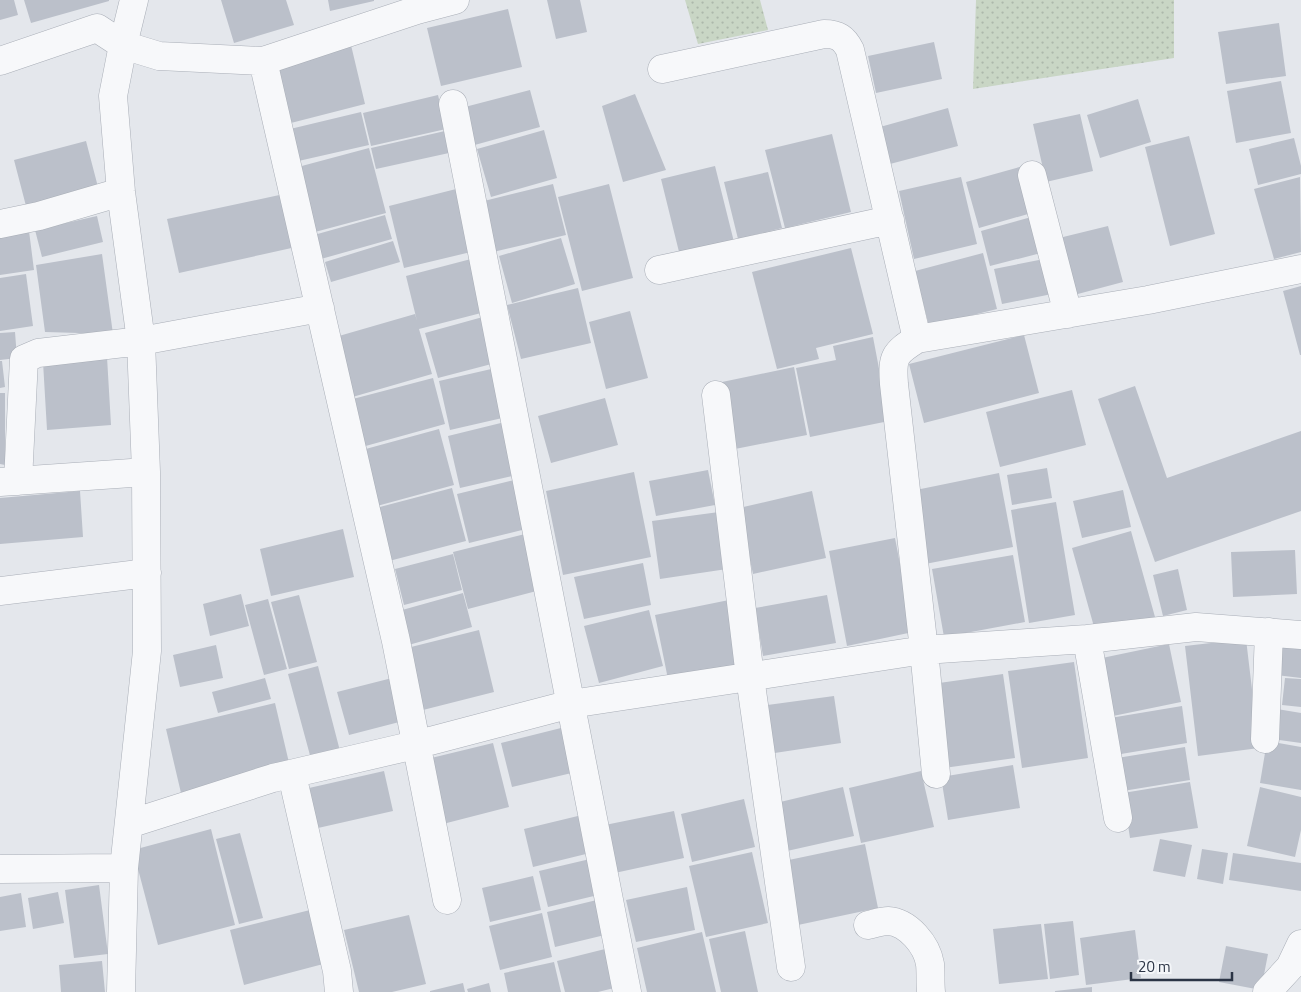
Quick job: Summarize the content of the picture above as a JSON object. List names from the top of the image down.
{
  "scale_bar": "20 m"
}
